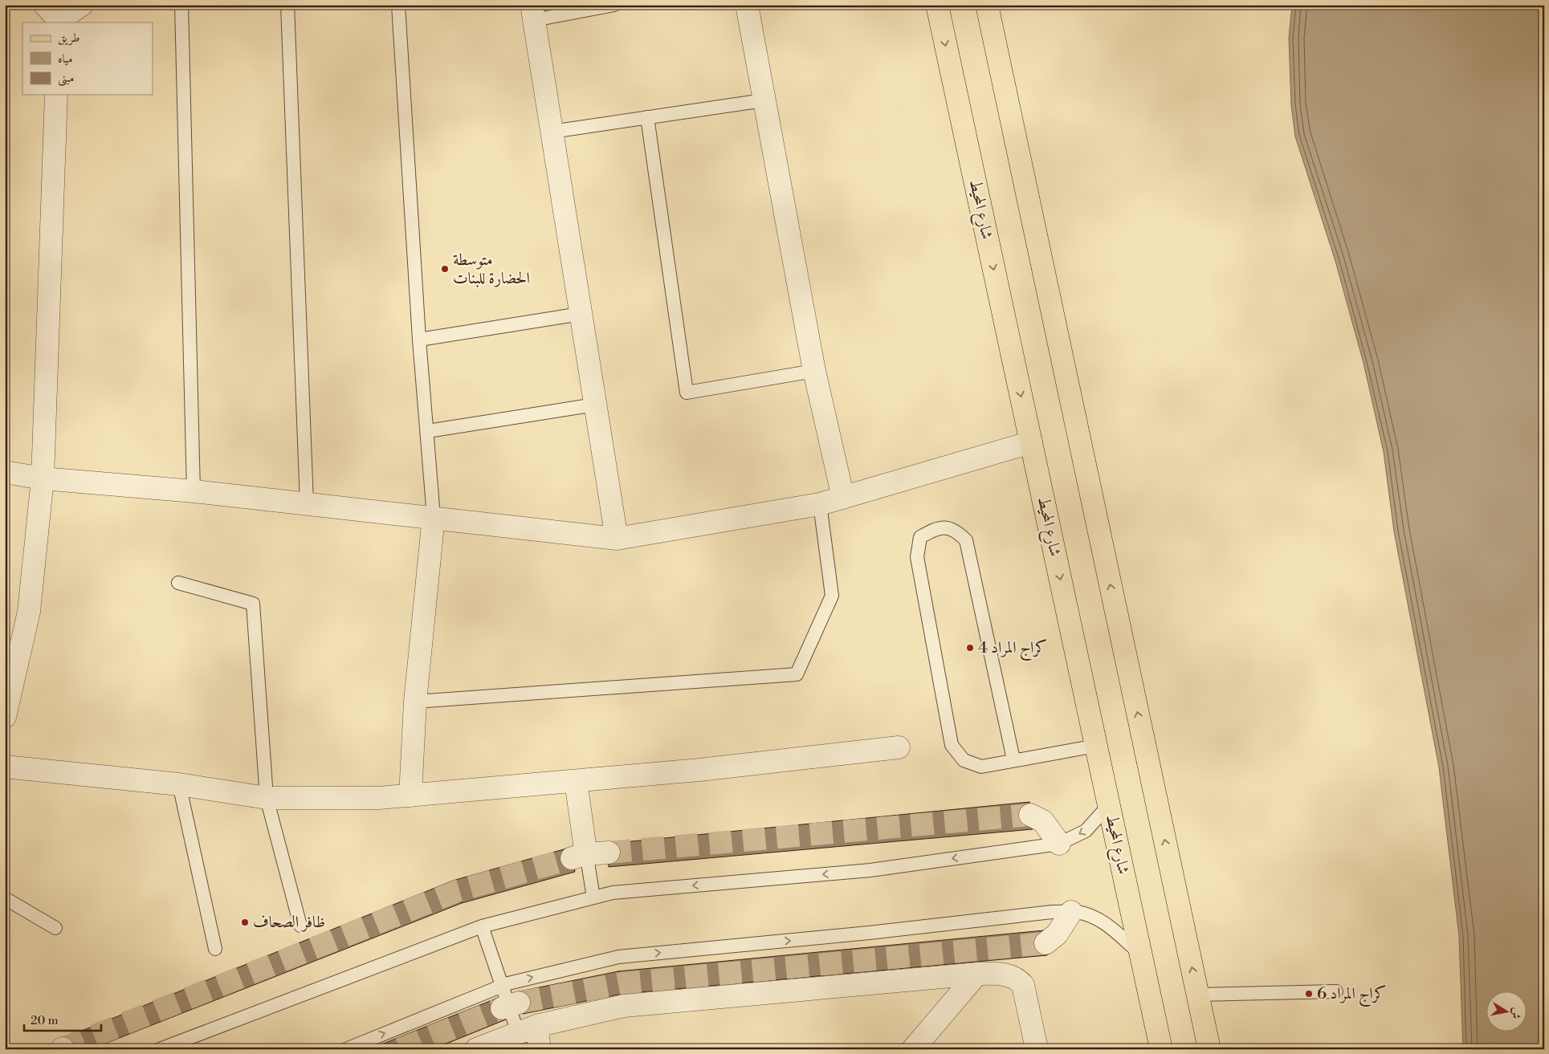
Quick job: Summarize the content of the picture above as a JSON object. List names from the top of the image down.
{
  "streets": {
    "main road": ["شارع المحيط"]
  },
  "places": [
    "متوسطة الحضارة للبنات",
    "كراج المراد 4",
    "ظافر الصحاف",
    "كراج المراد 6"
  ],
  "legend": ["طريق", "مياه", "مبنى"],
  "scale_bar": "20 m",
  "north": "right"
}
